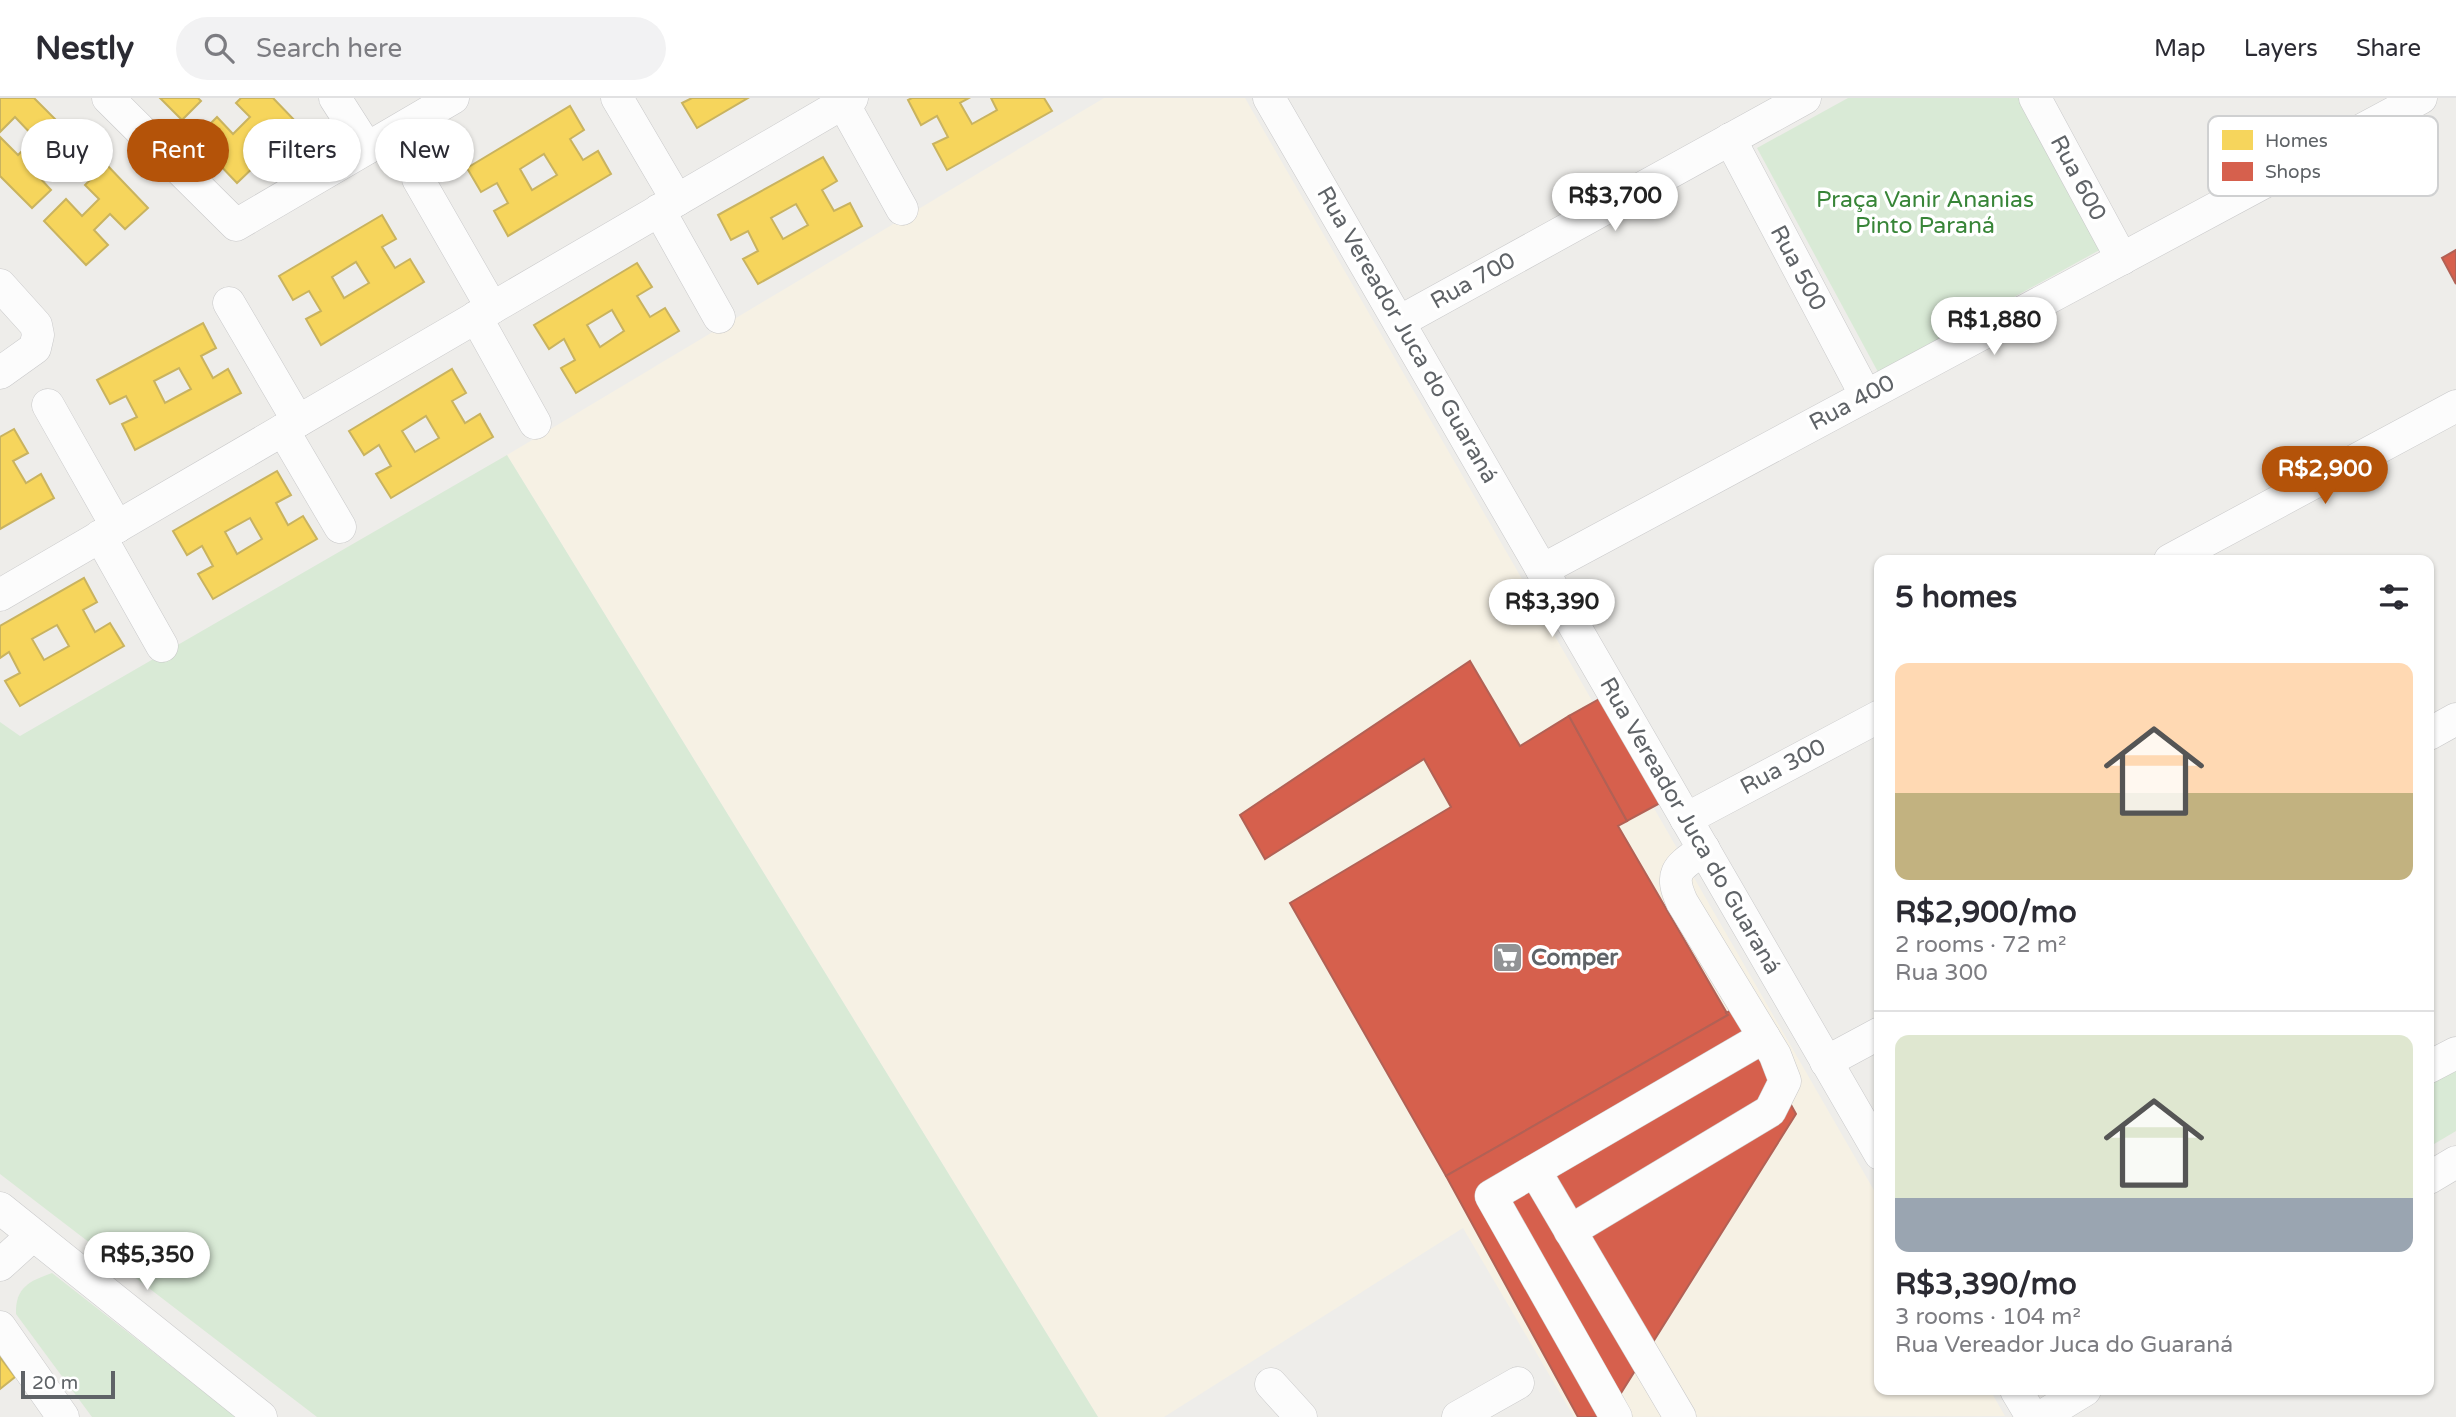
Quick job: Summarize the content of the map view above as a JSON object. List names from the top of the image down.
{
  "streets": {
    "street": [
      "Rua 600",
      "Rua 500",
      "Rua 700",
      "Rua Vereador Juca do Guaraná",
      "Rua 400",
      "Rua 300"
    ]
  },
  "crossings": [
    ["Rua 600", "Rua 400"],
    ["Rua 500", "Rua 700"],
    ["Rua 500", "Rua 400"],
    ["Rua 700", "Rua Vereador Juca do Guaraná"],
    ["Rua Vereador Juca do Guaraná", "Rua 400"],
    ["Rua Vereador Juca do Guaraná", "Rua 300"]
  ],
  "parks": ["Praça Vanir Ananias Pinto Paraná"],
  "places": {
    "supermarket": ["Comper"]
  },
  "legend": ["Homes", "Shops"],
  "scale_bar": "20 m",
  "page": {
    "header": "Nestly",
    "search": "Search here",
    "nav": ["Map", "Layers", "Share"],
    "chip": [
      "Buy",
      "Rent",
      "Filters",
      "New"
    ],
    "price": [
      "R$3,700",
      "R$1,880",
      "R$2,900",
      "R$3,390",
      "R$5,350"
    ],
    "heading": "5 homes",
    "list": [
      {
        "name": "R$2,900/mo",
        "note": "2 rooms · 72 m² · Rua 300"
      },
      {
        "name": "R$3,390/mo",
        "note": "3 rooms · 104 m² · Rua Vereador Juca do Guaraná"
      }
    ],
    "scale": "20 m"
  }
}
